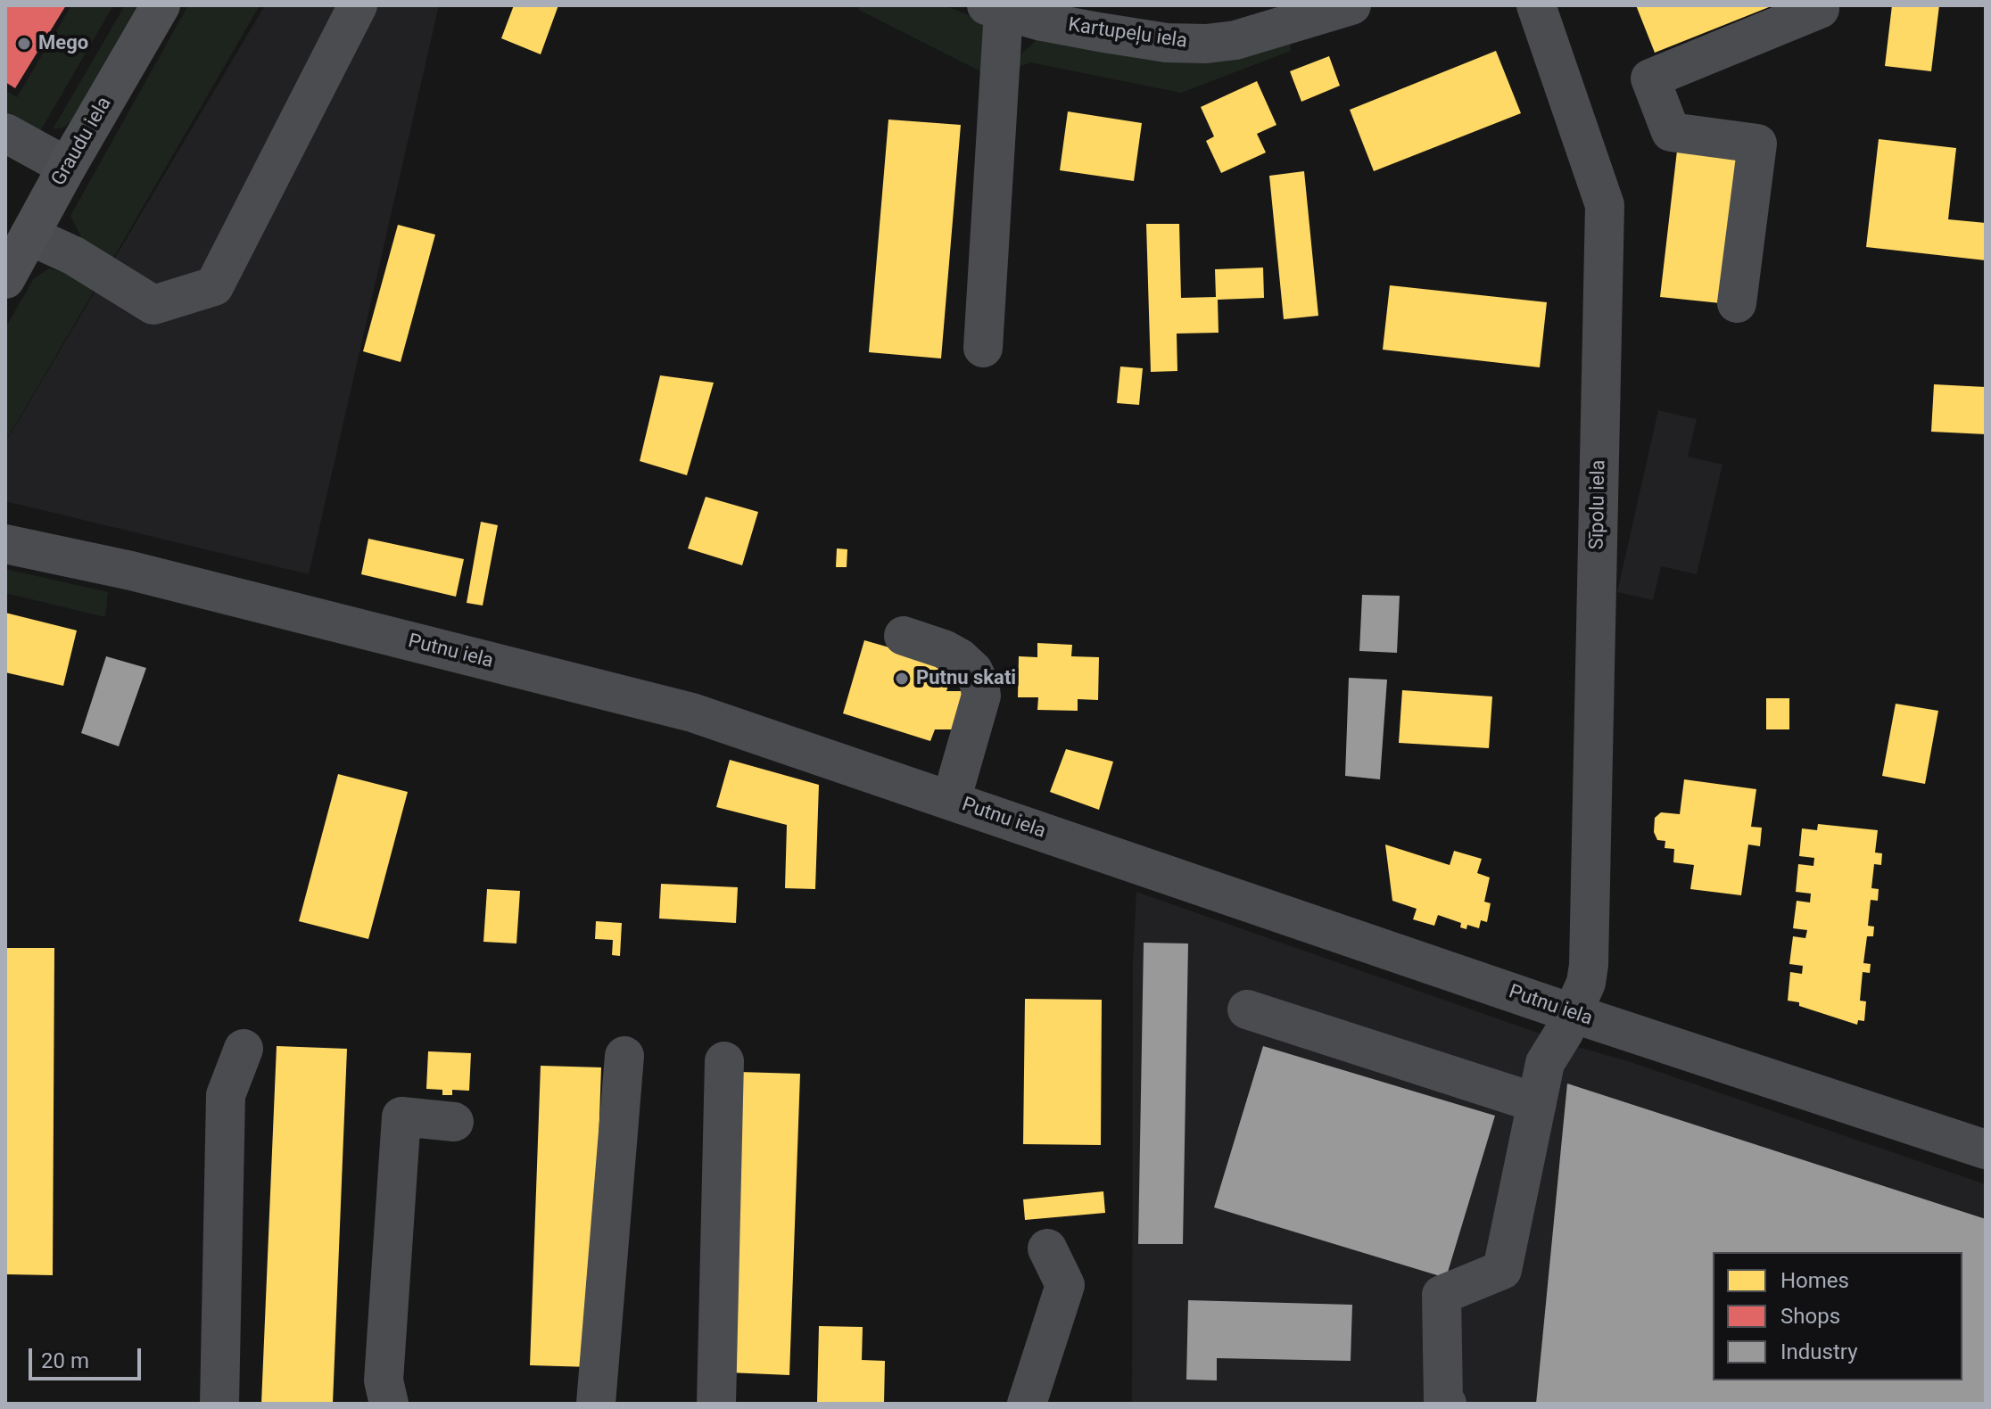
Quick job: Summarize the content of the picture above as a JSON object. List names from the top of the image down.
{
  "streets": {
    "main road": ["Graudu iela"],
    "street": ["Kartupeļu iela", "Sīpolu iela", "Putnu iela"]
  },
  "crossings": [
    ["Sīpolu iela", "Putnu iela"]
  ],
  "places": ["Mego", "Putnu skati"],
  "legend": ["Homes", "Shops", "Industry"],
  "scale_bar": "20 m"
}
